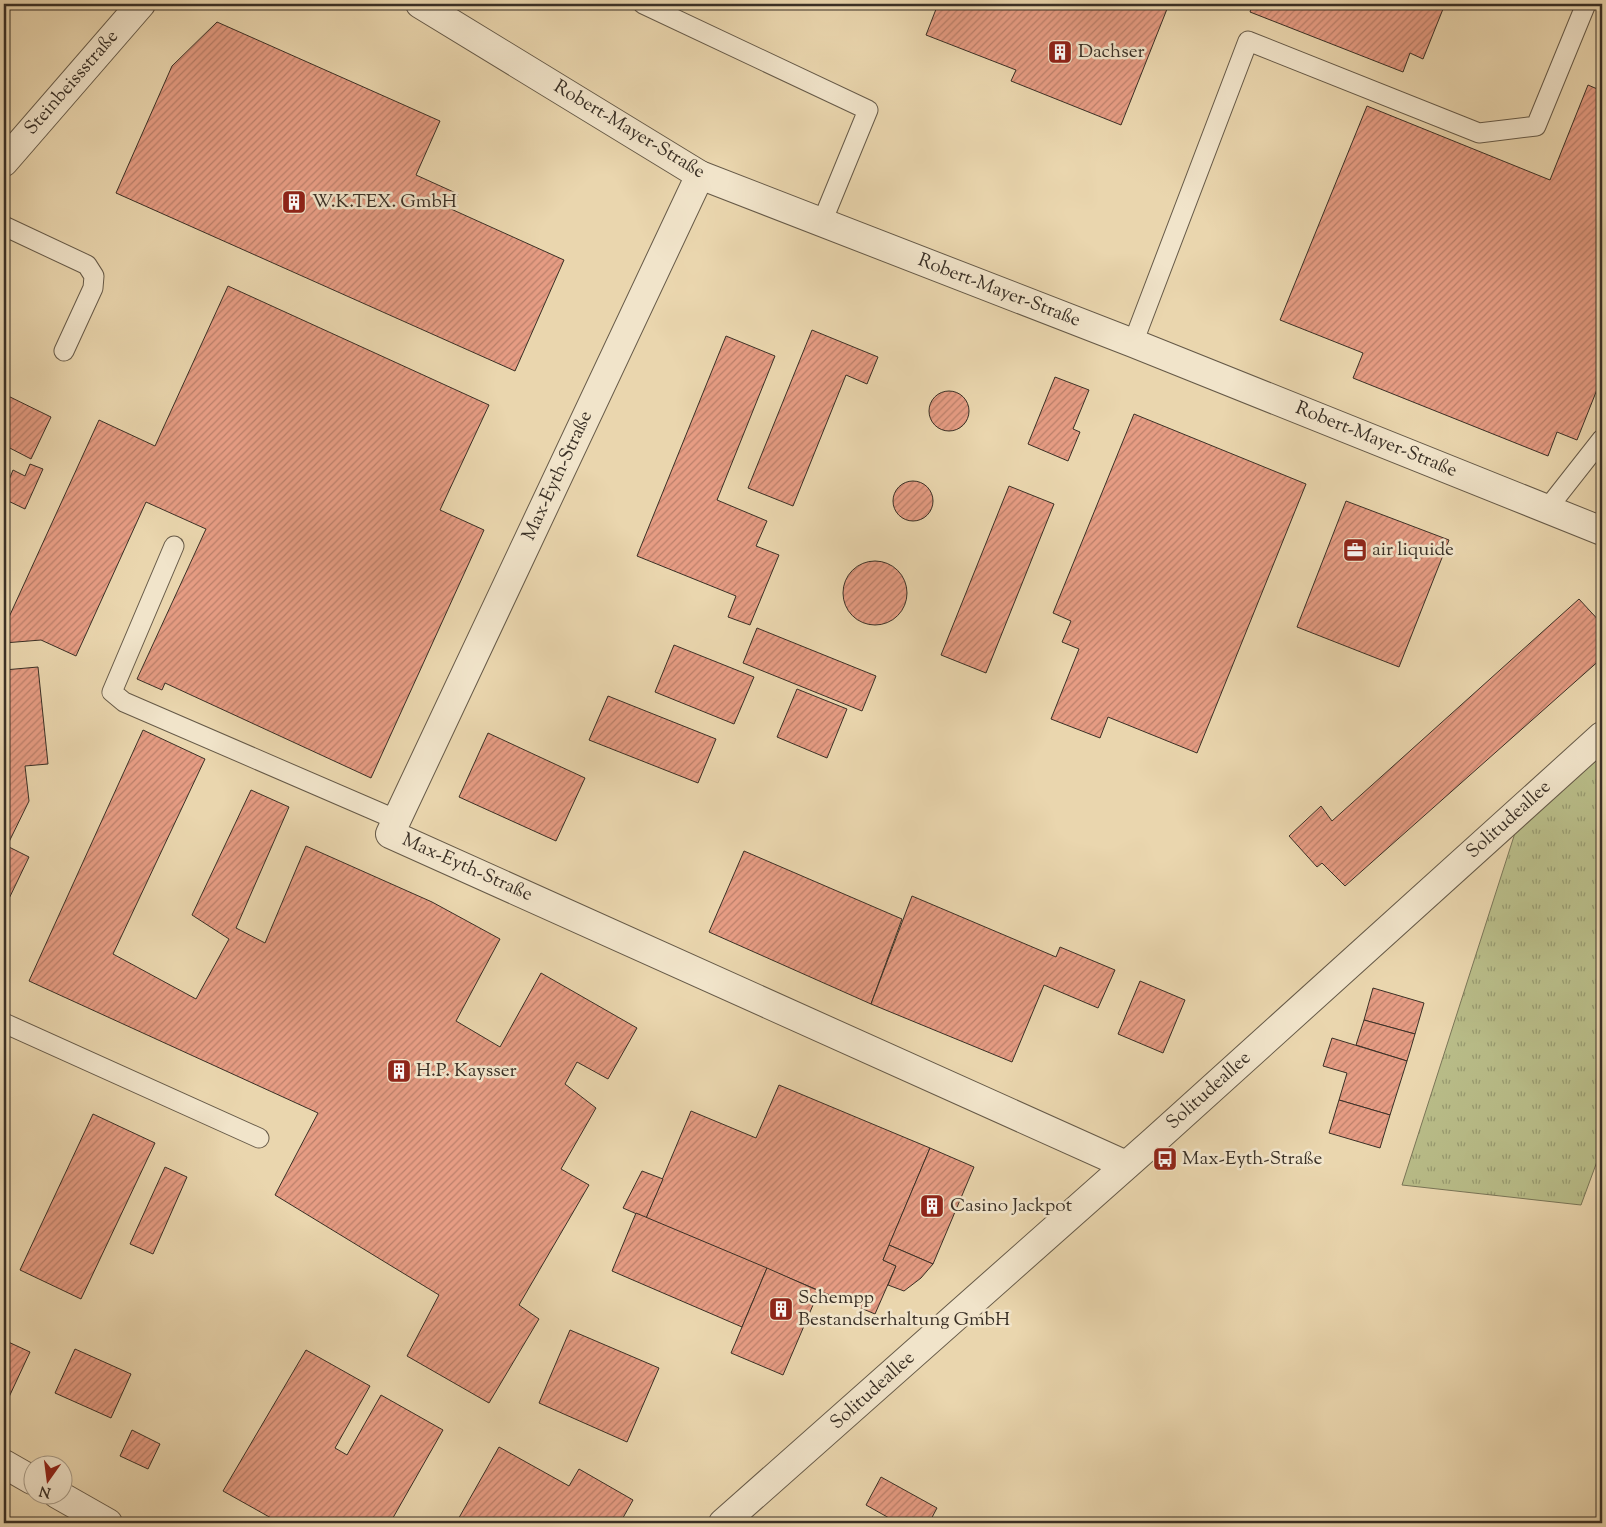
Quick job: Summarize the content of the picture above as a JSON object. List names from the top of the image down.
{
  "streets": {
    "street": [
      "Steinbeissstraße",
      "Robert-Mayer-Straße",
      "Max-Eyth-Straße",
      "Solitudeallee"
    ]
  },
  "crossings": [
    ["Robert-Mayer-Straße", "Max-Eyth-Straße"],
    ["Max-Eyth-Straße", "Solitudeallee"]
  ],
  "places": {
    "building": [
      "Dachser",
      "W.K.TEX. GmbH",
      "H.P. Kaysser",
      "Casino Jackpot",
      "Schempp Bestandserhaltung GmbH"
    ],
    "office": ["air liquide"],
    "bus stop": ["Max-Eyth-Straße"]
  },
  "north": "bottom"
}
